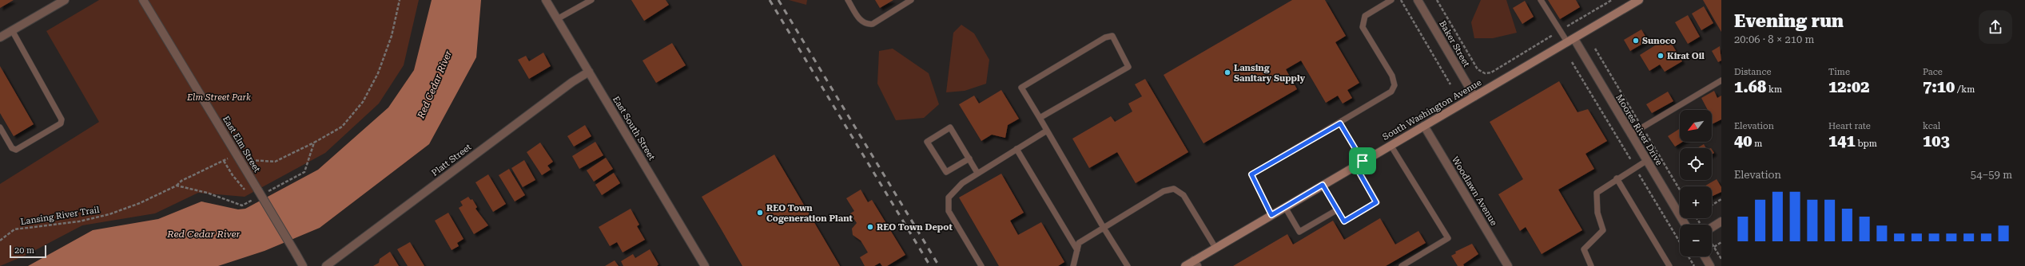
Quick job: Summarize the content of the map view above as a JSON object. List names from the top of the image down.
{
  "streets": {
    "street": [
      "Baker Street",
      "South Washington Avenue",
      "East South Street",
      "Moores River Drive",
      "East Elm Street",
      "Platt Street",
      "Woodlawn Avenue"
    ],
    "path": ["Lansing River Trail"]
  },
  "crossings": [
    ["Baker Street", "South Washington Avenue"],
    ["South Washington Avenue", "Moores River Drive"],
    ["South Washington Avenue", "Woodlawn Avenue"],
    ["East South Street", "Platt Street"]
  ],
  "water": ["Red Cedar River"],
  "parks": ["Elm Street Park"],
  "places": [
    "Sunoco",
    "Kirat Oil",
    "Lansing Sanitary Supply",
    "REO Town Cogeneration Plant",
    "REO Town Depot"
  ],
  "scale_bar": "20 m",
  "north": "bottom left",
  "page": {
    "heading": ["Evening run", "20:06 · 8 × 210 m"],
    "stats": [
      ["Distance", "1.68 km"],
      ["Time", "12:02"],
      ["Pace", "7:10 /km"],
      ["Elevation", "40 m"],
      ["Heart rate", "141 bpm"],
      ["kcal", "103"]
    ],
    "map_buttons": ["+", "−"],
    "chart": ["Elevation", "54–59 m"],
    "scale": "20 m"
  }
}
